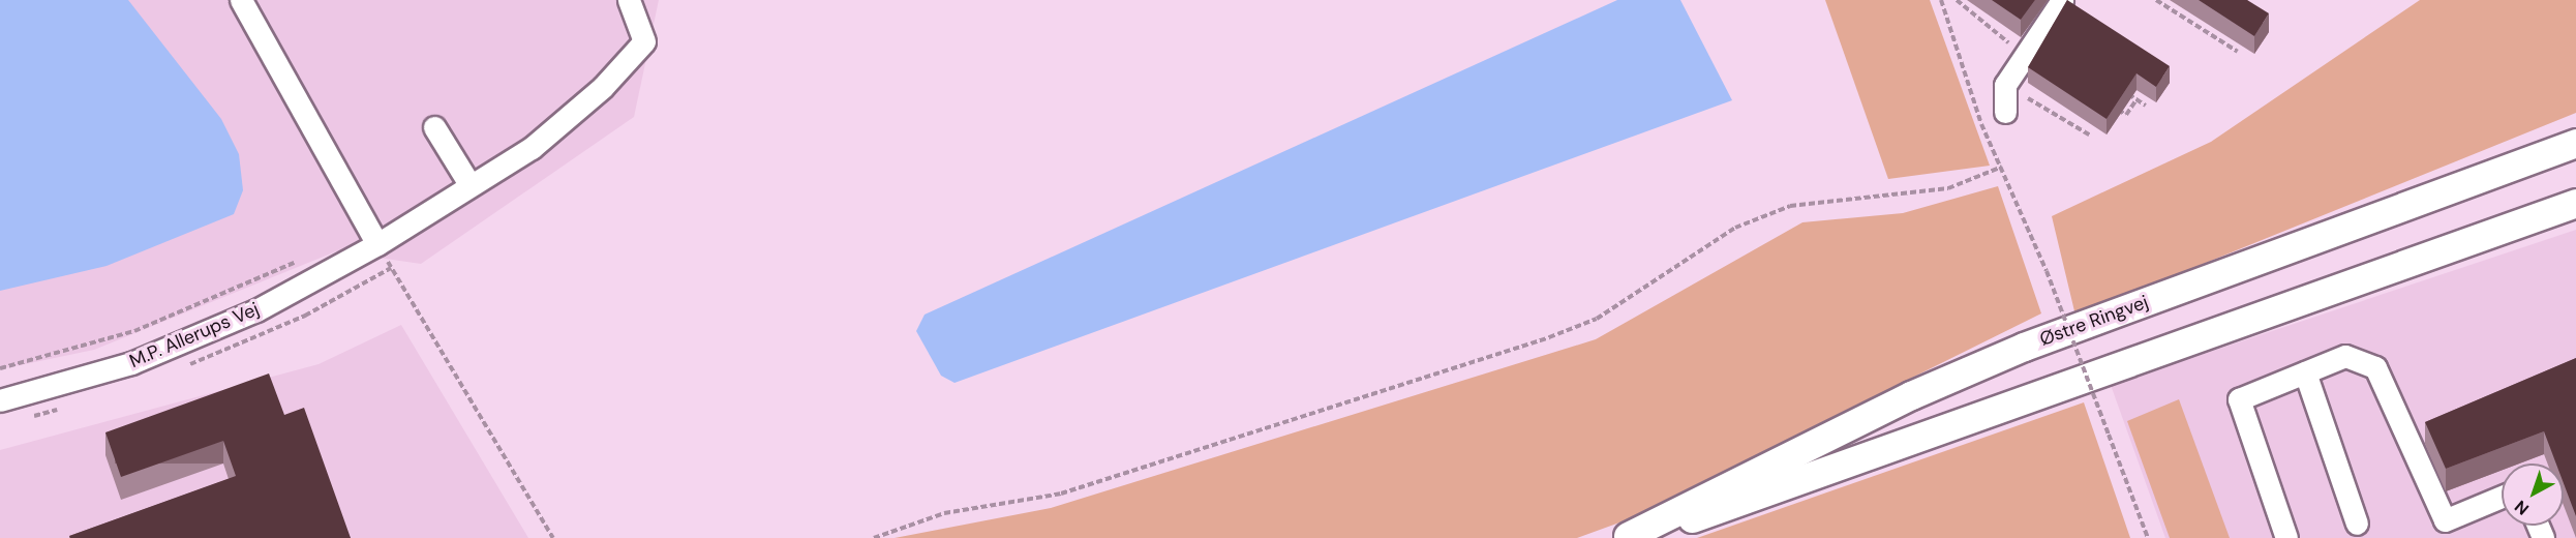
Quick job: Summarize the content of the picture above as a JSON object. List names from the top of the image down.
{
  "streets": {
    "main road": ["Østre Ringvej"],
    "street": ["M.P. Allerups Vej"]
  },
  "north": "bottom left"
}
